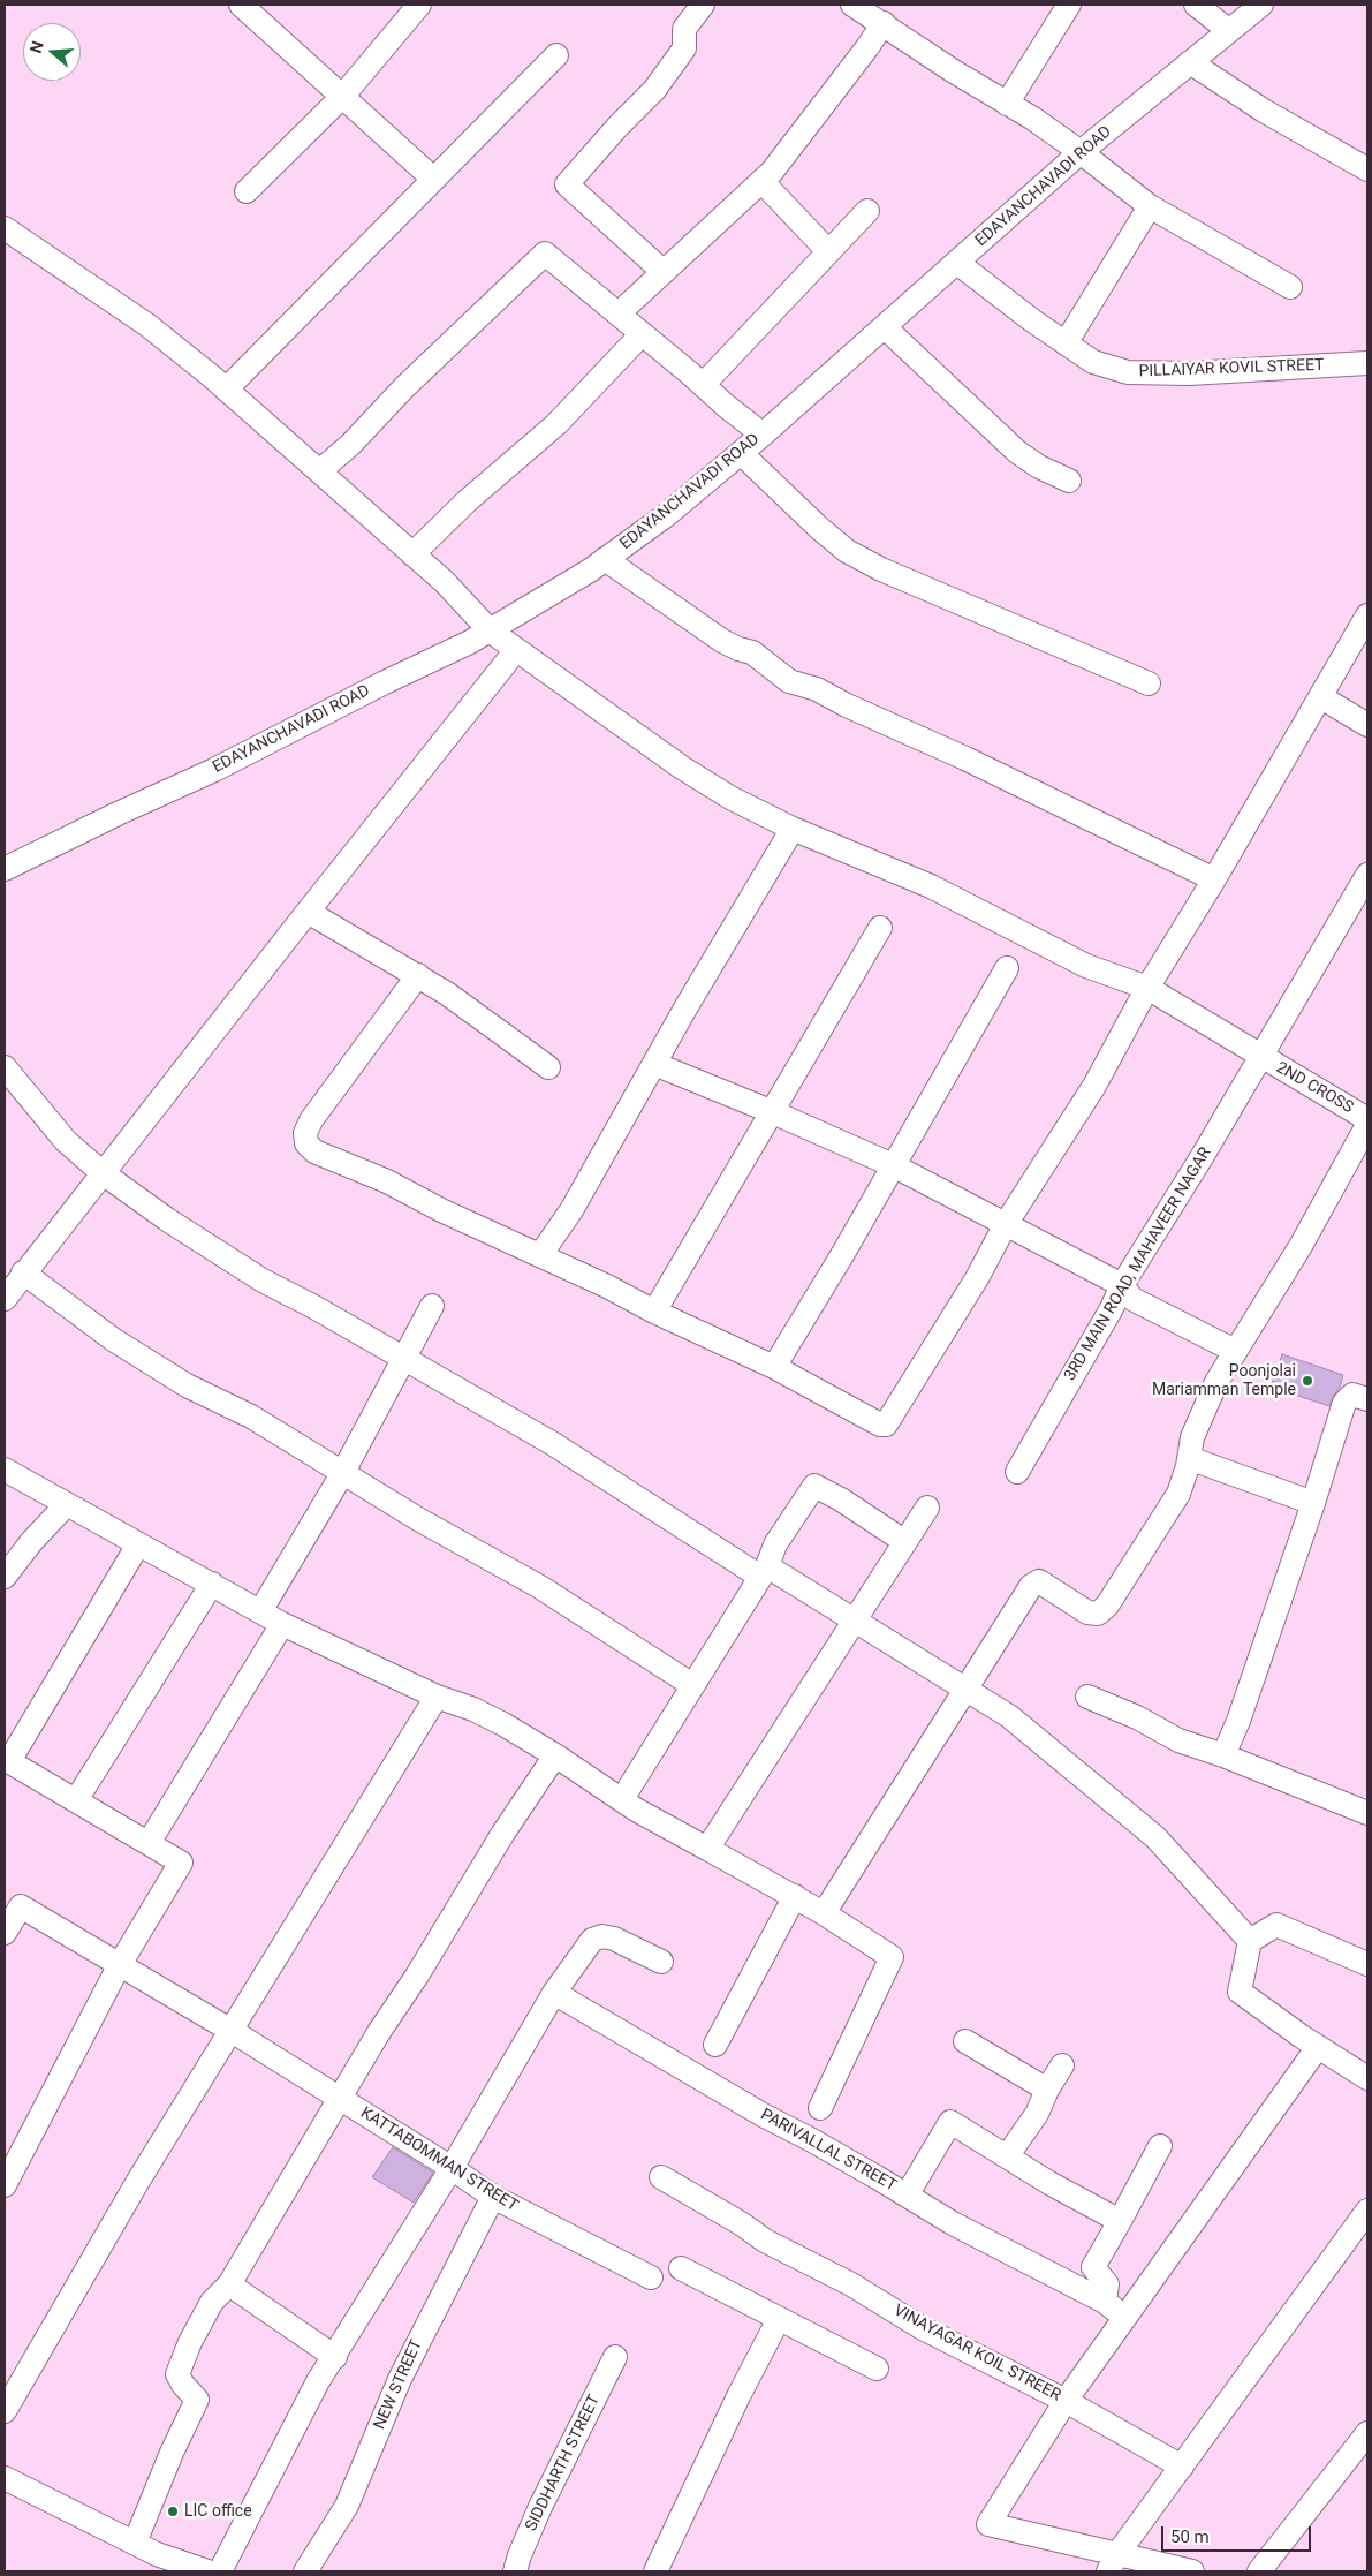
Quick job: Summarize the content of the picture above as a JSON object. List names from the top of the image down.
{
  "streets": {
    "street": [
      "EDAYANCHAVADI ROAD",
      "PILLAIYAR KOVIL STREET",
      "2ND CROSS",
      "3RD MAIN ROAD, MAHAVEER NAGAR",
      "PARIVALLAL STREET",
      "KATTABOMMAN STREET",
      "VINAYAGAR KOIL STREER",
      "NEW STREET",
      "SIDDHARTH STREET"
    ]
  },
  "crossings": [
    ["EDAYANCHAVADI ROAD", "PILLAIYAR KOVIL STREET"],
    ["EDAYANCHAVADI ROAD", "2ND CROSS"],
    ["2ND CROSS", "3RD MAIN ROAD, MAHAVEER NAGAR"],
    ["PARIVALLAL STREET", "VINAYAGAR KOIL STREER"],
    ["KATTABOMMAN STREET", "NEW STREET"]
  ],
  "places": ["Poonjolai Mariamman Temple", "LIC office"],
  "scale_bar": "50 m",
  "north": "left"
}
